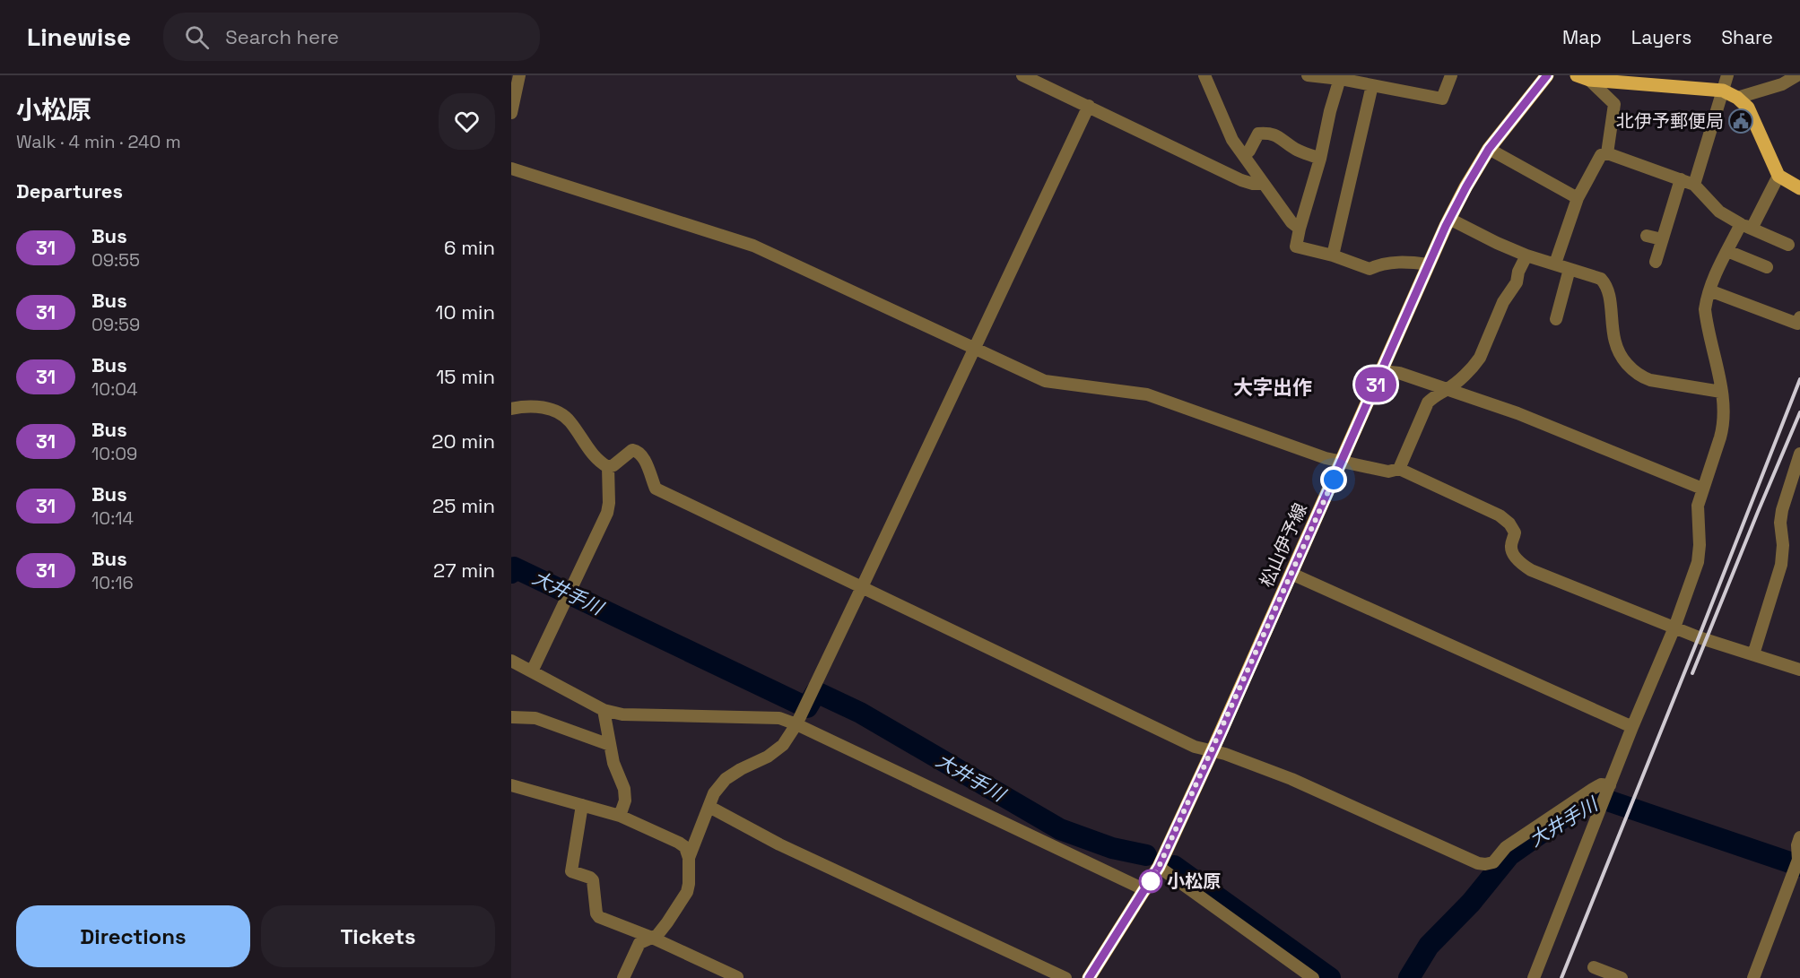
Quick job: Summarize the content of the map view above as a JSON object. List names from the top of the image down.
{
  "streets": {
    "main road": ["松山伊予線"]
  },
  "districts": ["大字出作"],
  "water": ["大井手川"],
  "places": {
    "public building": ["北伊予郵便局"],
    "other": ["小松原"]
  },
  "lines": ["bus line 31"],
  "page": {
    "header": "Linewise",
    "search": "Search here",
    "nav": ["Map", "Layers", "Share"],
    "heading": [
      ["小松原", "Walk · 4 min · 240 m"],
      "Departures"
    ],
    "on_map": "31",
    "list": [
      {
        "mark": "31",
        "name": "Bus",
        "note": "09:55",
        "value": "6 min"
      },
      {
        "mark": "31",
        "name": "Bus",
        "note": "09:59",
        "value": "10 min"
      },
      {
        "mark": "31",
        "name": "Bus",
        "note": "10:04",
        "value": "15 min"
      },
      {
        "mark": "31",
        "name": "Bus",
        "note": "10:09",
        "value": "20 min"
      },
      {
        "mark": "31",
        "name": "Bus",
        "note": "10:14",
        "value": "25 min"
      },
      {
        "mark": "31",
        "name": "Bus",
        "note": "10:16",
        "value": "27 min"
      }
    ],
    "buttons": ["Directions", "Tickets"]
  }
}
